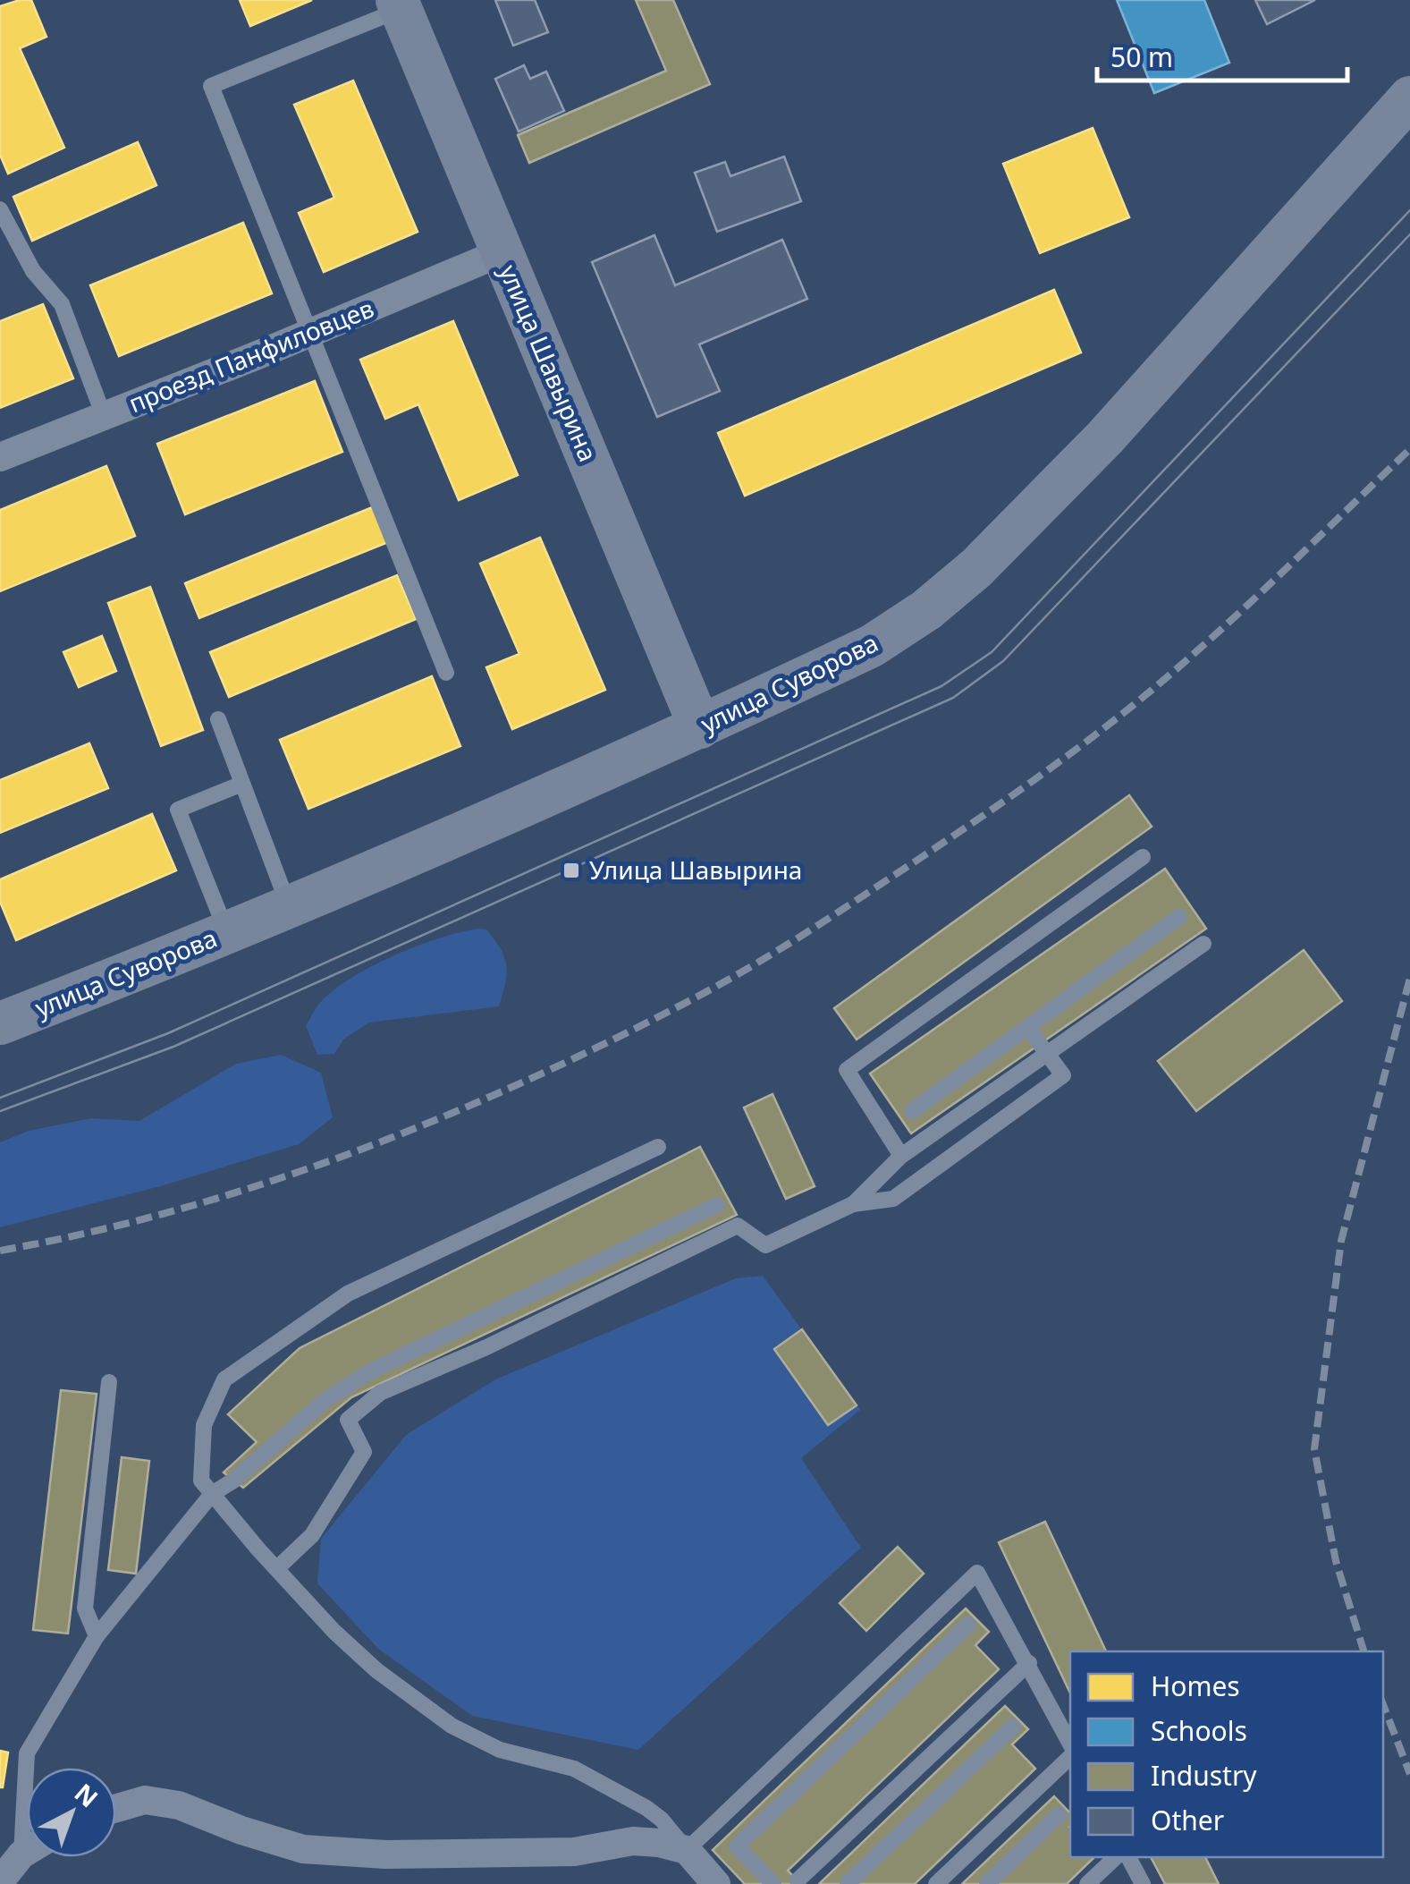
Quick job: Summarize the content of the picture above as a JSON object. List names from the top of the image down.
{
  "streets": {
    "street": ["проезд Панфиловцев", "улица Шавырина", "улица Суворова"]
  },
  "crossings": [
    ["проезд Панфиловцев", "улица Шавырина"],
    ["улица Шавырина", "улица Суворова"]
  ],
  "places": {
    "transit": ["Улица Шавырина"]
  },
  "legend": [
    "Homes",
    "Schools",
    "Industry",
    "Other"
  ],
  "scale_bar": "50 m",
  "north": "top right"
}
